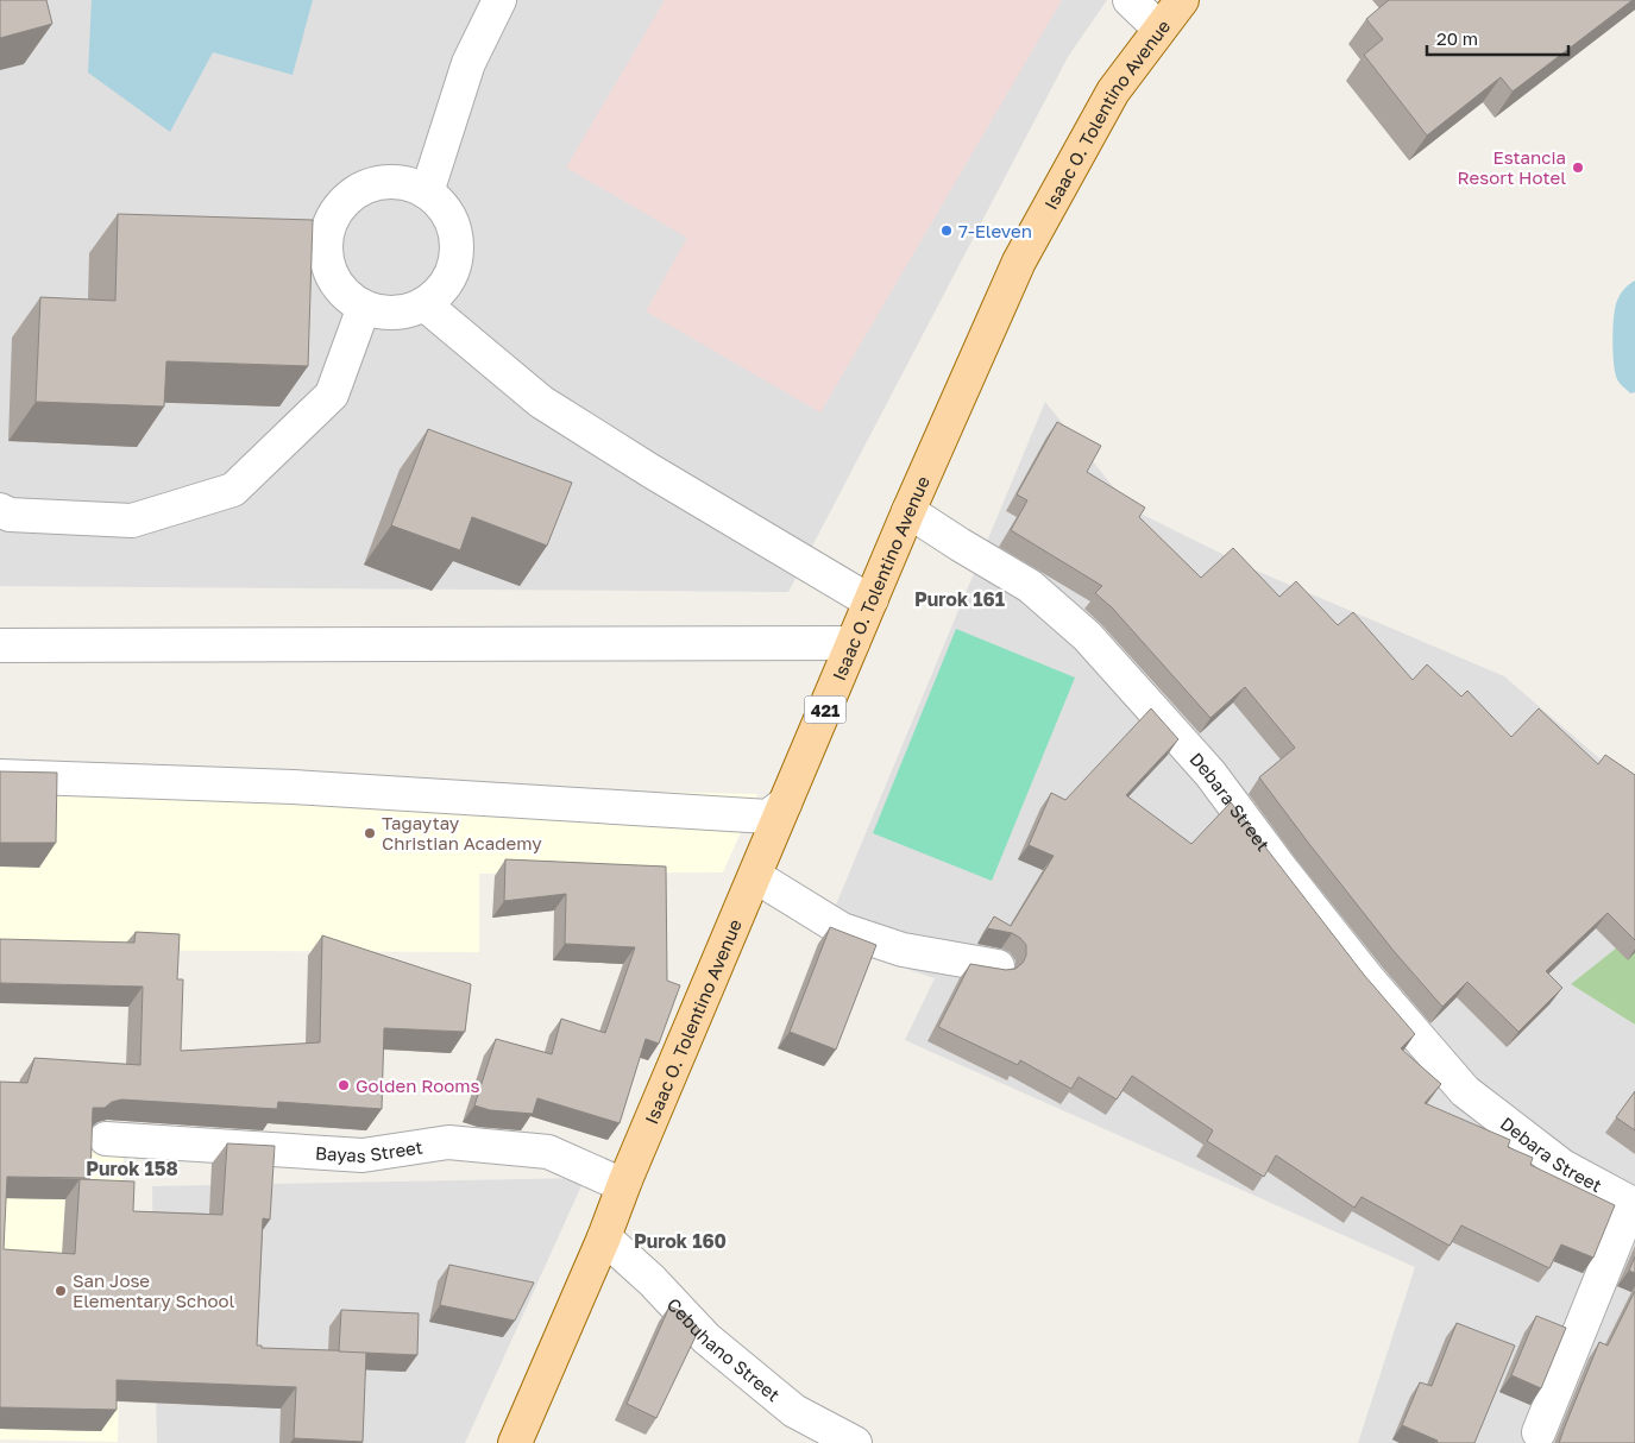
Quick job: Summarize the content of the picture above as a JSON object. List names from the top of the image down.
{
  "streets": {
    "main road": ["Isaac O. Tolentino Avenue", "421"],
    "street": ["Debara Street", "Bayas Street", "Cebuhano Street"]
  },
  "crossings": [
    ["Isaac O. Tolentino Avenue", "Debara Street"],
    ["Isaac O. Tolentino Avenue", "Bayas Street"],
    ["Isaac O. Tolentino Avenue", "Cebuhano Street"]
  ],
  "districts": ["Purok 161", "Purok 158", "Purok 160"],
  "places": [
    "Estancia Resort Hotel",
    "7-Eleven",
    "Tagaytay Christian Academy",
    "Golden Rooms",
    "San Jose Elementary School"
  ],
  "scale_bar": "20 m"
}
